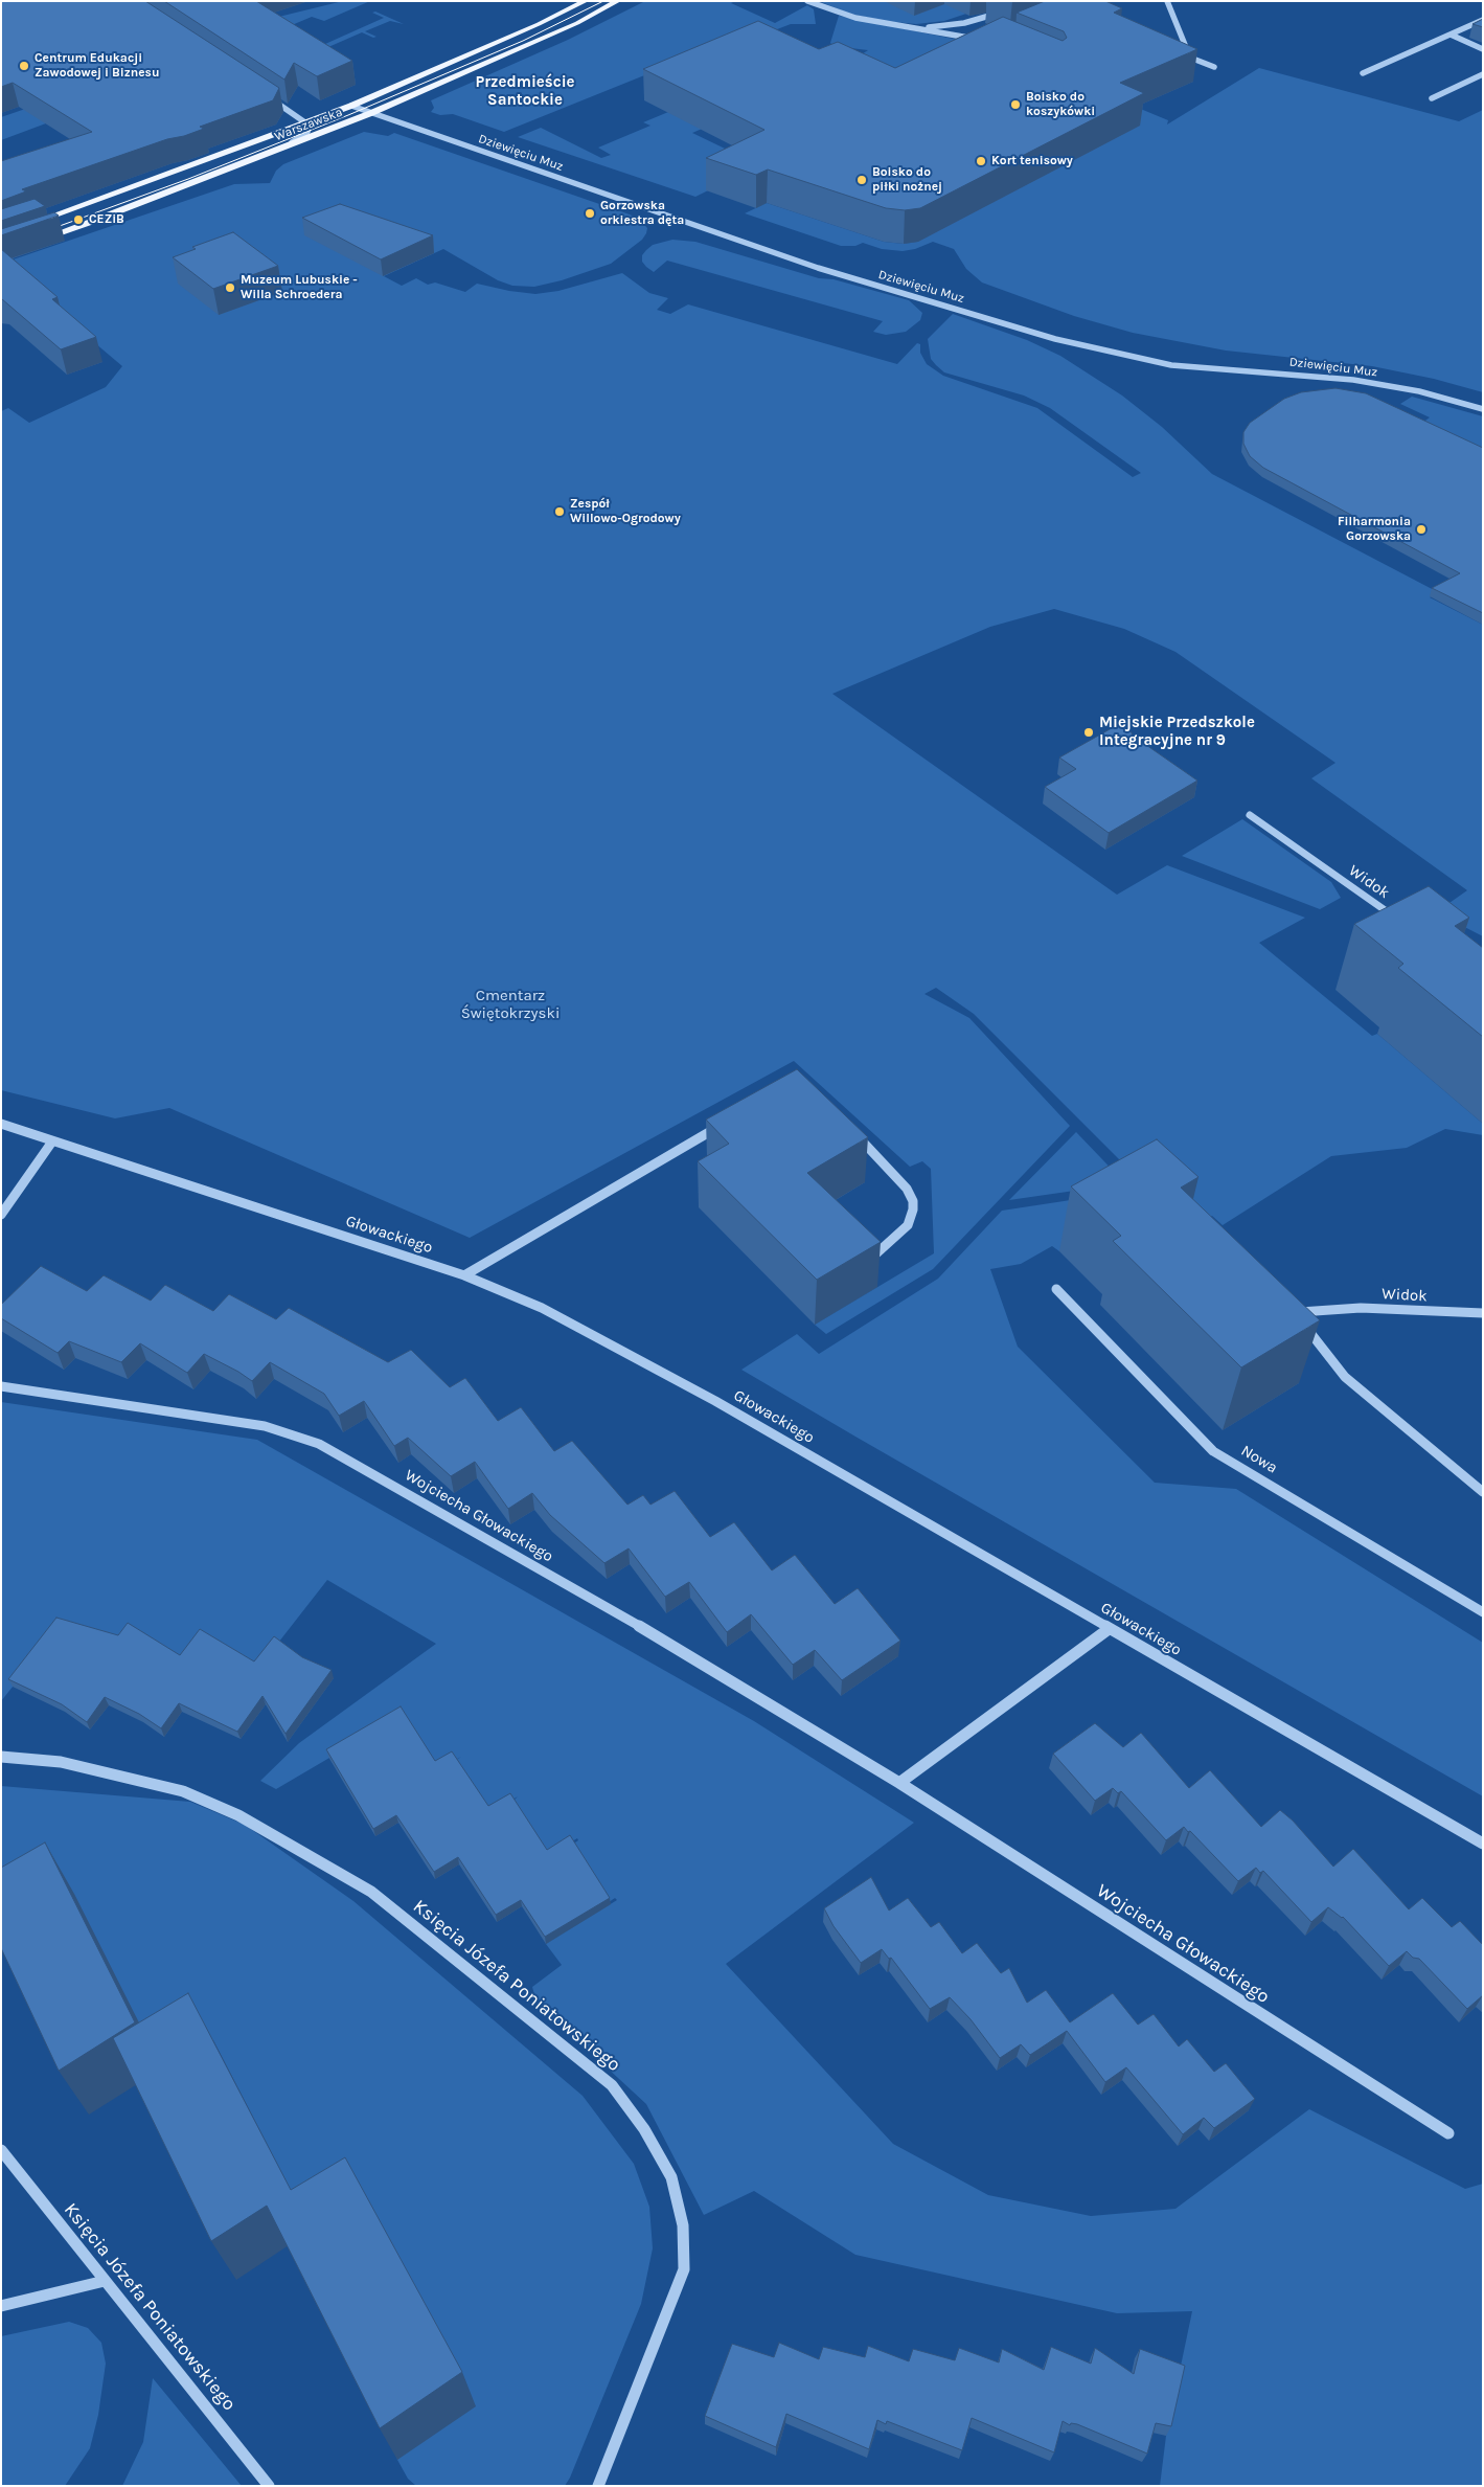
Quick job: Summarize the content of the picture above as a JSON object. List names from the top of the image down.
{
  "streets": {
    "main road": ["Warszawska"],
    "street": [
      "Dziewięciu Muz",
      "Widok",
      "Głowackiego",
      "Nowa",
      "Wojciecha Głowackiego",
      "Księcia Józefa Poniatowskiego"
    ]
  },
  "crossings": [
    ["Warszawska", "Dziewięciu Muz"]
  ],
  "districts": ["Przedmieście Santockie"],
  "parks": ["Cmentarz Świętokrzyski"],
  "places": [
    "Centrum Edukacji Zawodowej i Biznesu",
    "Boisko do koszykówki",
    "Kort tenisowy",
    "Boisko do piłki nożnej",
    "Gorzowska orkiestra dęta",
    "CEZiB",
    "Muzeum Lubuskie - Willa Schroedera",
    "Zespół Willowo-Ogrodowy",
    "Filharmonia Gorzowska",
    "Miejskie Przedszkole Integracyjne nr 9"
  ]
}
